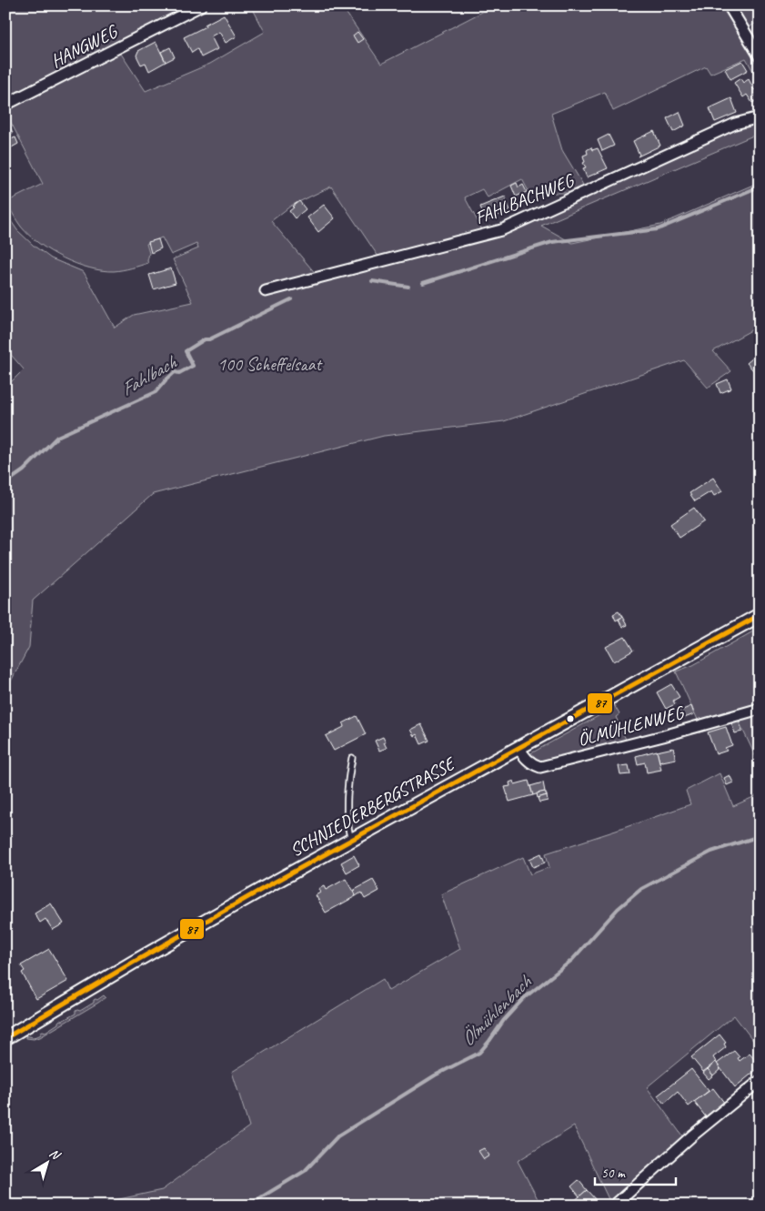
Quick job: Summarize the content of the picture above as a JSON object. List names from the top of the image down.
{
  "streets": {
    "street": [
      "HANGWEG",
      "FAHLBACHWEG",
      "ÖLMÜHLENWEG",
      "SCHNIEDERBERGSTRASSE"
    ]
  },
  "crossings": [
    ["ÖLMÜHLENWEG", "SCHNIEDERBERGSTRASSE"]
  ],
  "water": ["Fahlbach", "Ölmühlenbach"],
  "parks": ["100 Scheffelsaat"],
  "lines": ["transit line 87"],
  "scale_bar": "50 m",
  "north": "top right"
}
